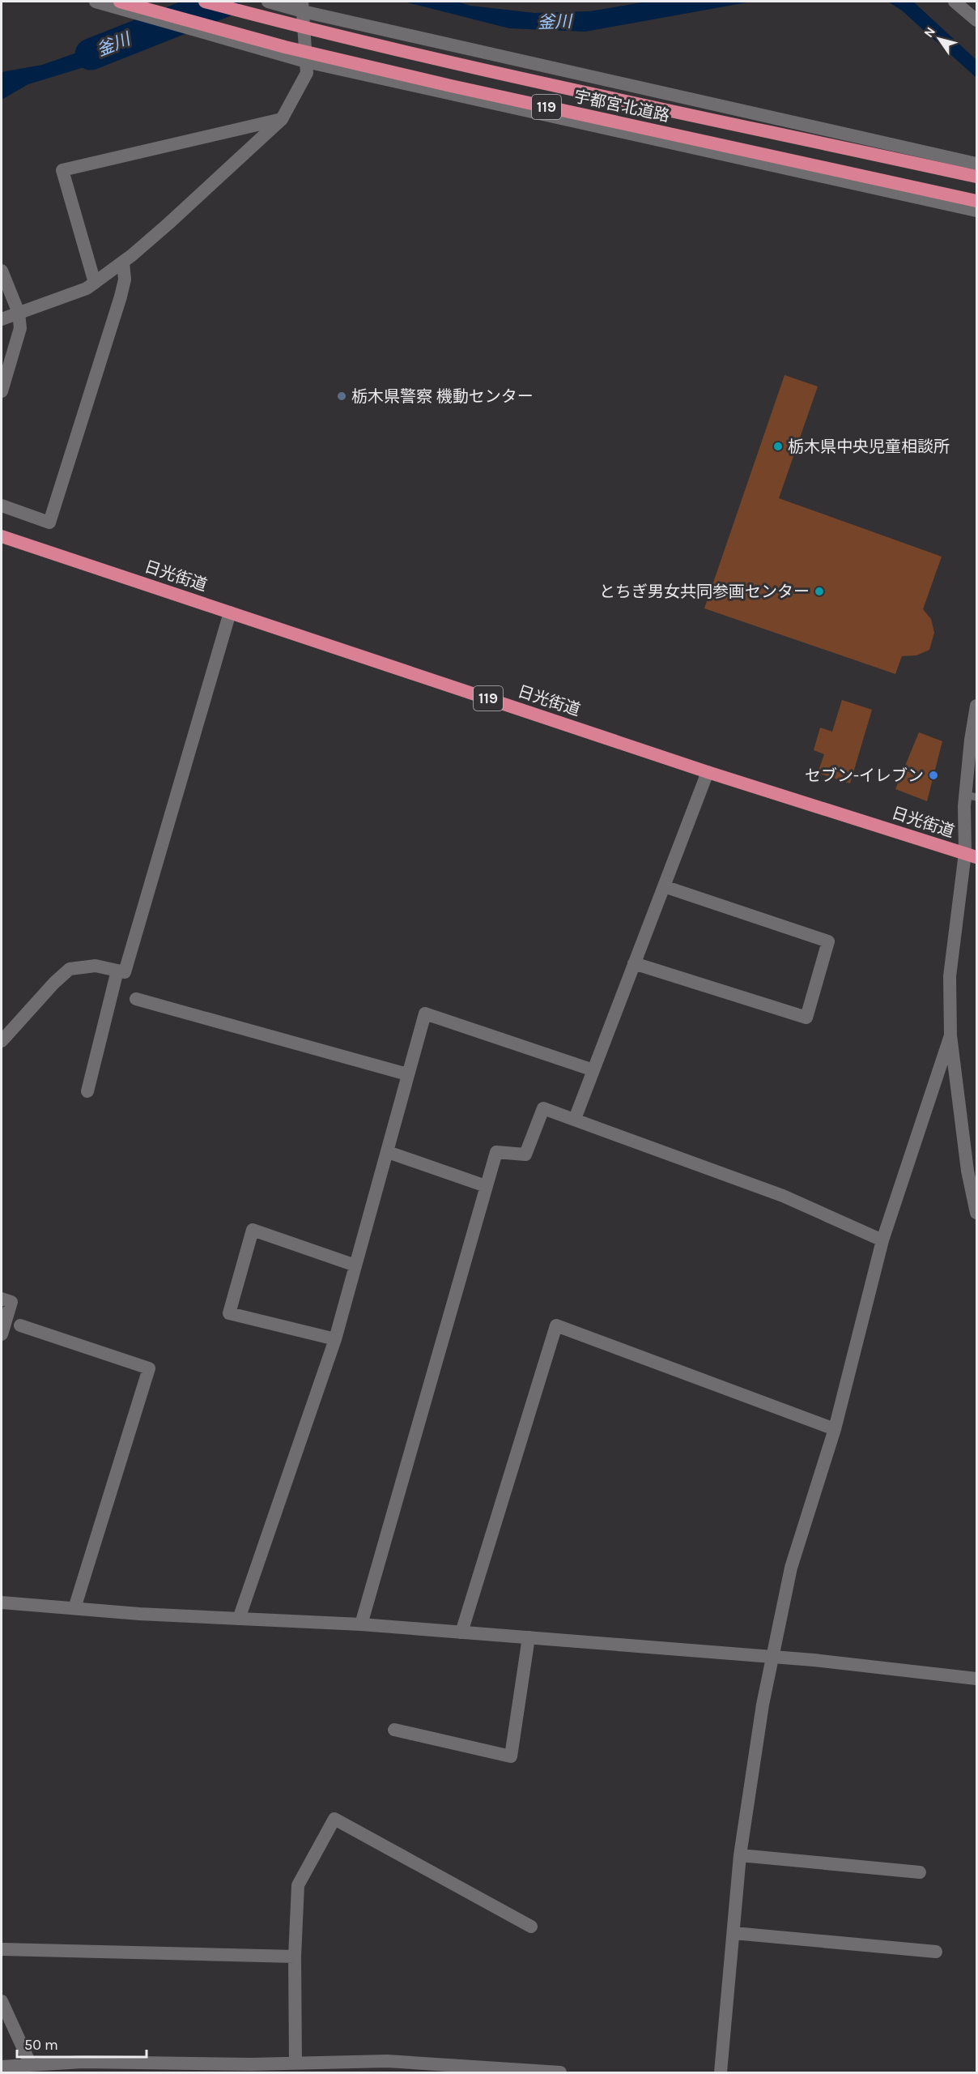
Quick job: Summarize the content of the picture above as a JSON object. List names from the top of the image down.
{
  "streets": {
    "highway": ["宇都宮北道路", "119", "日光街道"]
  },
  "water": ["釜川"],
  "places": [
    "栃木県警察 機動センター",
    "栃木県中央児童相談所",
    "とちぎ男女共同参画センター",
    "セブン-イレブン"
  ],
  "scale_bar": "50 m",
  "north": "top left"
}
